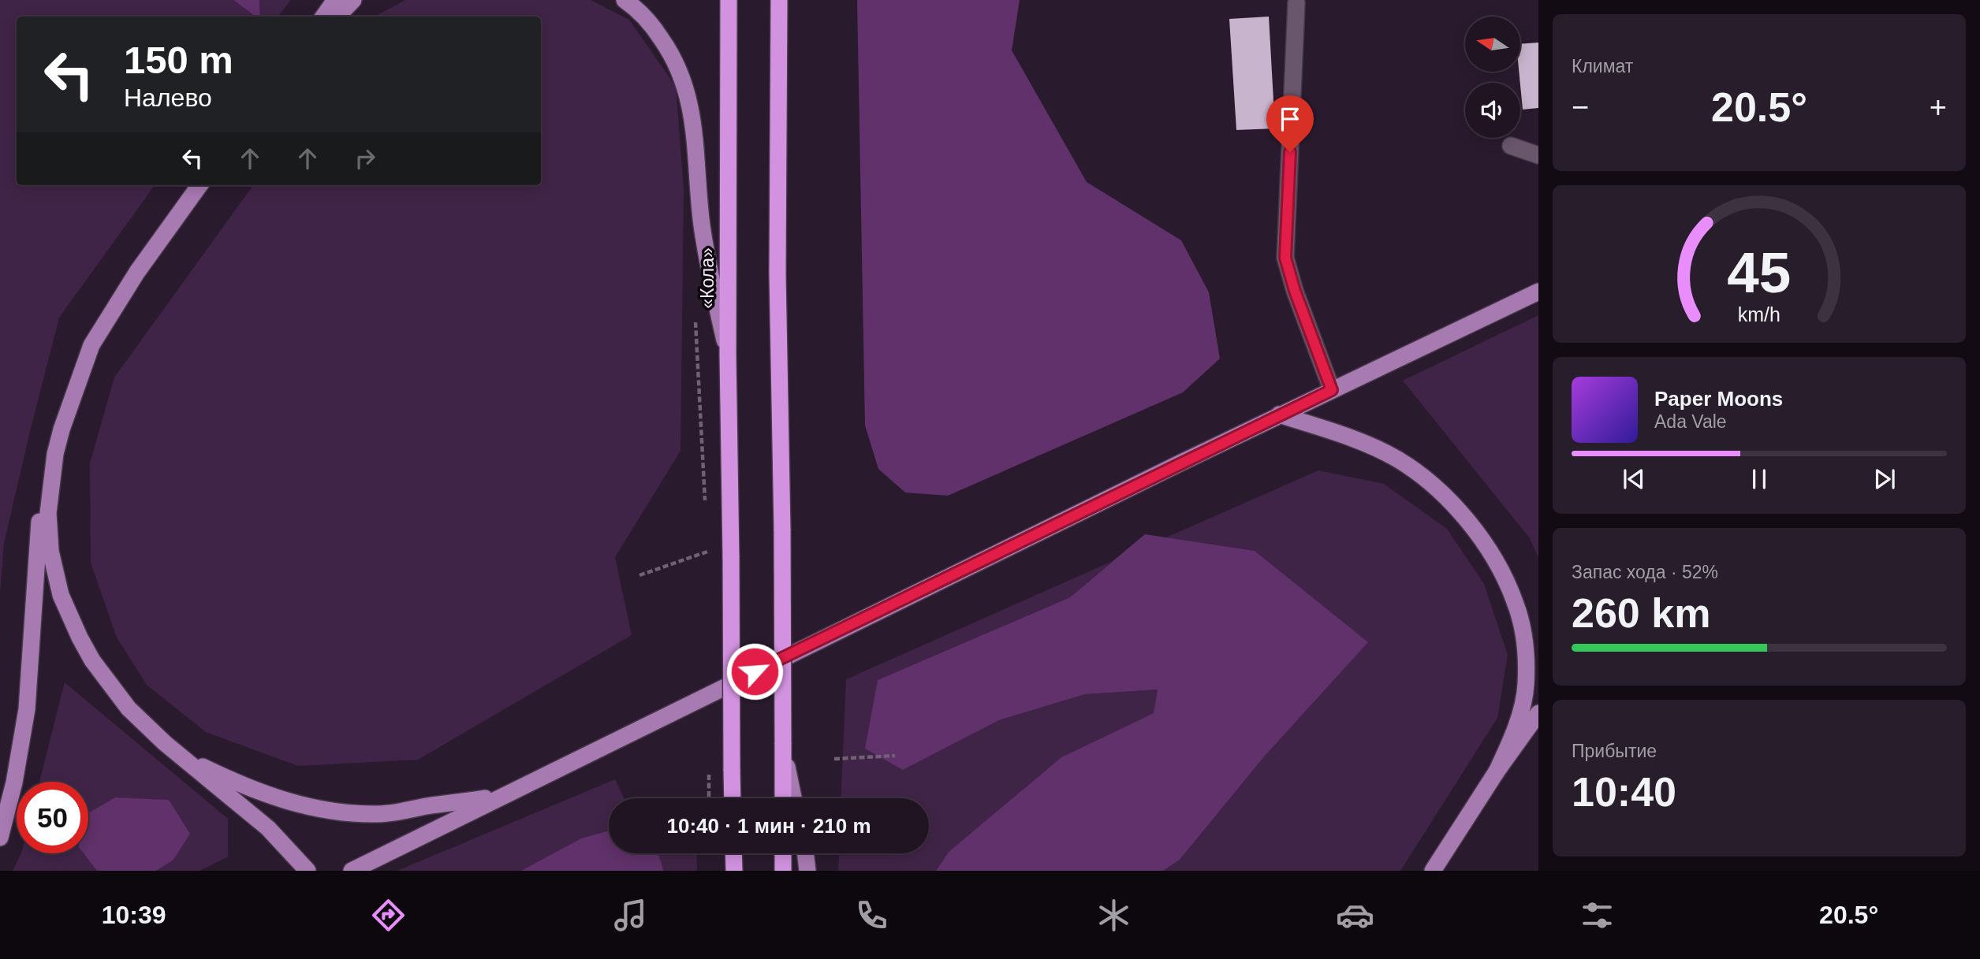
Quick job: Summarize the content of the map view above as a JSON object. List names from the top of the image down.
{
  "streets": {
    "highway": ["«Кола»"]
  },
  "north": "left",
  "page": {
    "tile": [
      "Климат",
      ["Запас хода · 52%", "260 km"],
      ["Прибытие", "10:40"]
    ],
    "turn": ["150 m", "Налево"],
    "heat": ["−", "20.5°", "+"],
    "song": ["Paper Moons", "Ada Vale"],
    "limit": "50",
    "trip": "10:40 · 1 мин · 210 m",
    "tabs": ["10:39", "20.5°"],
    "gauge": ["45", "km/h"]
  }
}
